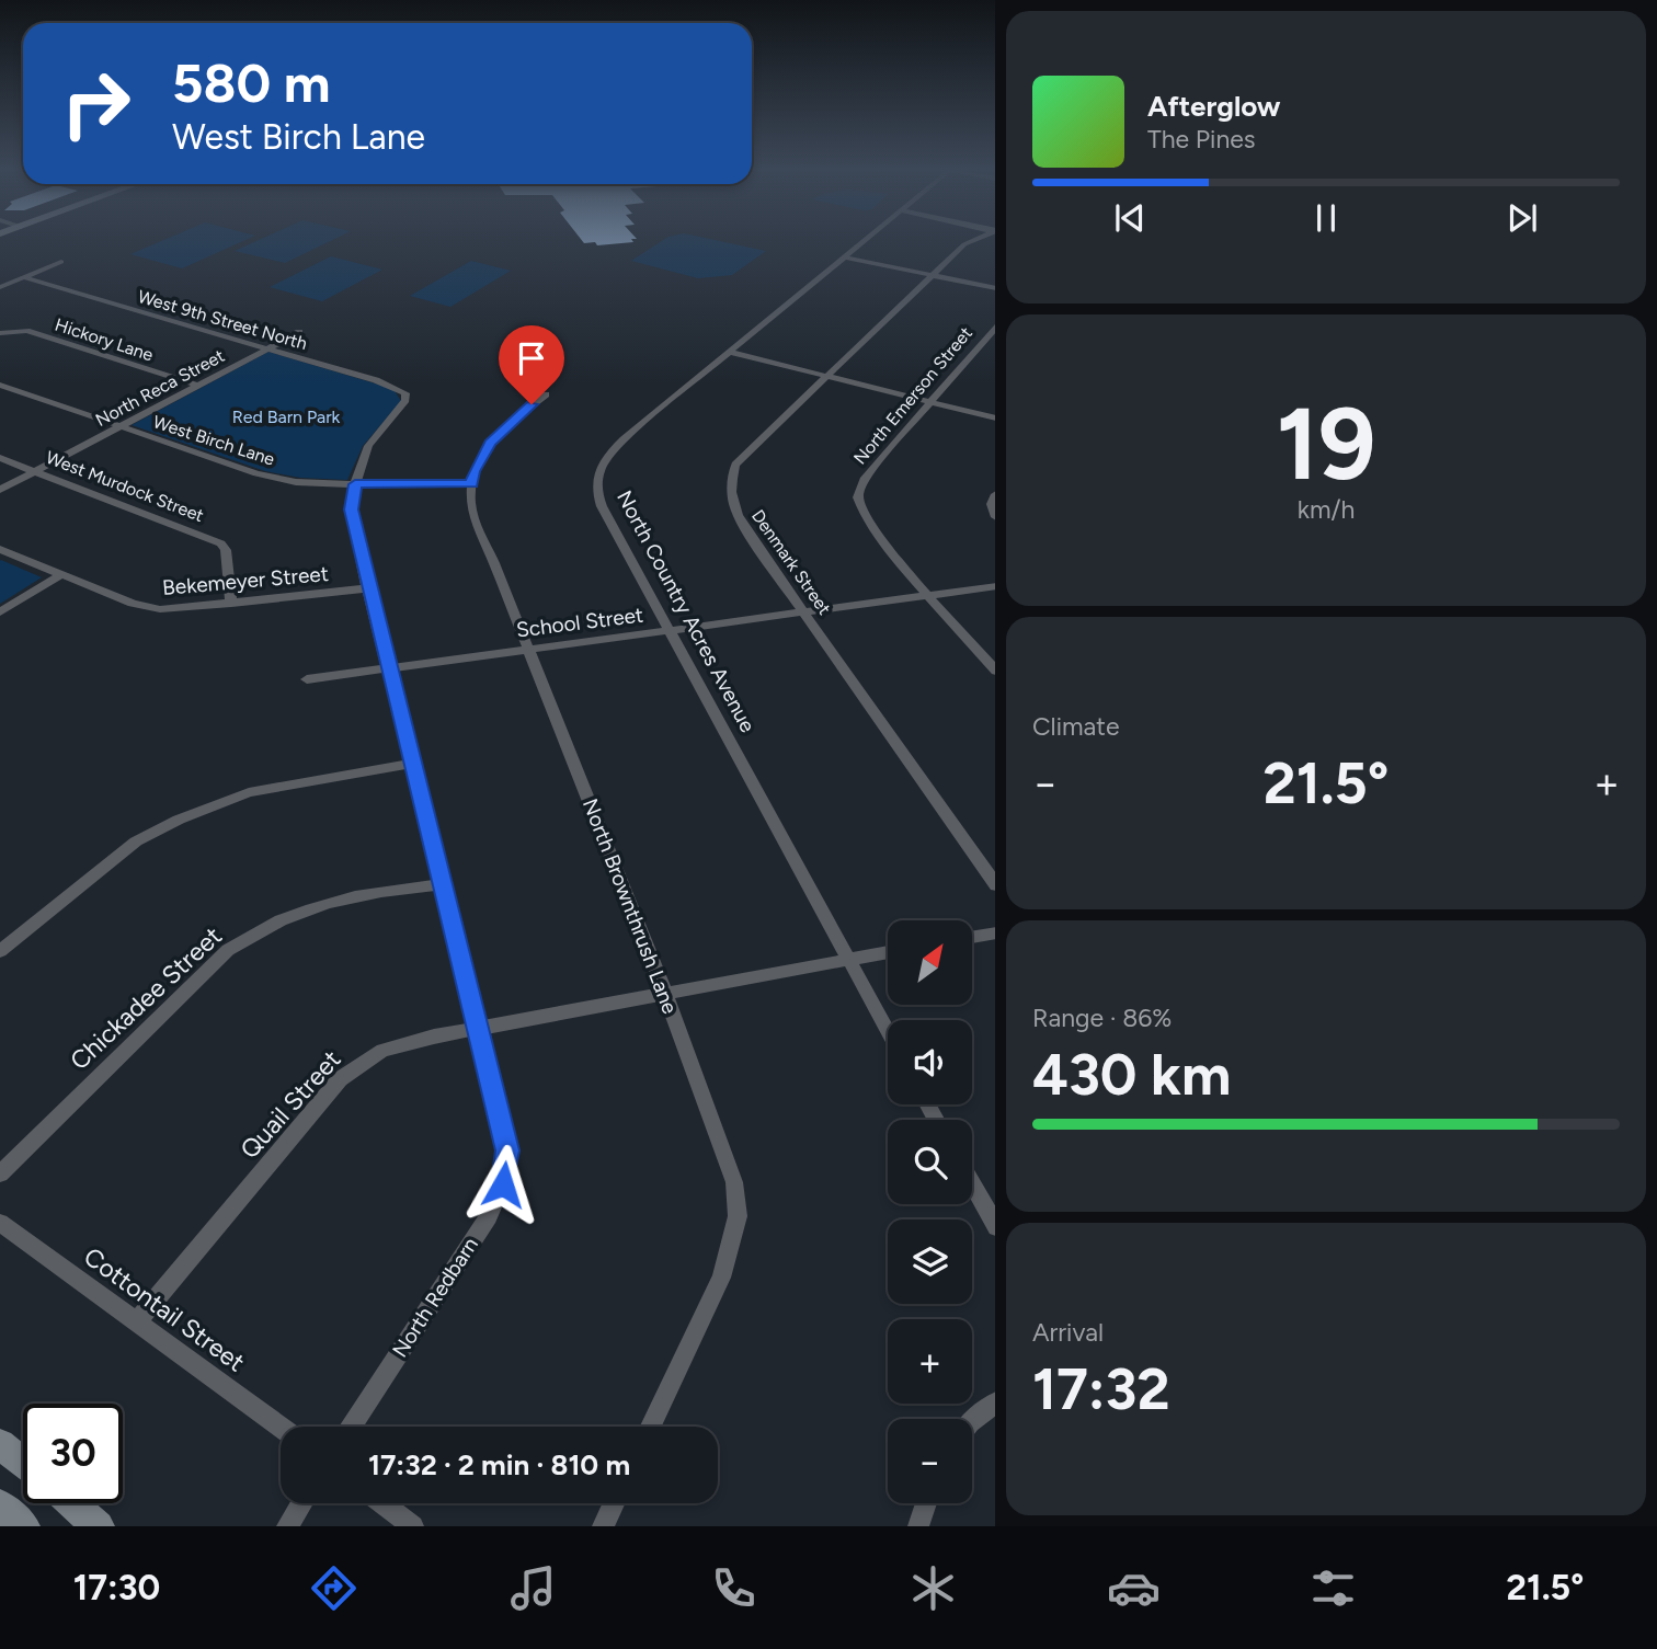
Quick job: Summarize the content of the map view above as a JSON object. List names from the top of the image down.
{
  "streets": {
    "street": [
      "West 9th Street North",
      "Hickory Lane",
      "North Reca Street",
      "North Emerson Street",
      "West Birch Lane",
      "West Murdock Street",
      "Denmark Street",
      "Bekemeyer Street",
      "North Country Acres Avenue",
      "School Street",
      "North Brownthrush Lane",
      "Chickadee Street",
      "Quail Street",
      "North Redbarn",
      "Cottontail Street"
    ]
  },
  "crossings": [
    ["West 9th Street North", "North Reca Street"],
    ["West 9th Street North", "North Redbarn"],
    ["Hickory Lane", "North Reca Street"],
    ["North Reca Street", "West Birch Lane"],
    ["North Reca Street", "West Murdock Street"],
    ["North Emerson Street", "School Street"],
    ["West Birch Lane", "North Brownthrush Lane"],
    ["West Birch Lane", "North Redbarn"],
    ["West Murdock Street", "Bekemeyer Street"],
    ["Denmark Street", "School Street"],
    ["Bekemeyer Street", "North Redbarn"],
    ["North Country Acres Avenue", "School Street"],
    ["North Country Acres Avenue", "Quail Street"],
    ["School Street", "North Brownthrush Lane"],
    ["School Street", "North Redbarn"],
    ["North Brownthrush Lane", "Quail Street"],
    ["Chickadee Street", "North Redbarn"],
    ["Quail Street", "North Redbarn"],
    ["Quail Street", "Cottontail Street"]
  ],
  "parks": ["Red Barn Park"],
  "north": "top right",
  "page": {
    "turn": ["580 m", "West Birch Lane"],
    "song": ["Afterglow", "The Pines"],
    "tile": [
      ["19", "km/h"],
      "Climate",
      ["Range · 86%", "430 km"],
      ["Arrival", "17:32"]
    ],
    "heat": ["−", "21.5°", "+"],
    "map_buttons": ["+", "−"],
    "limit": "30",
    "trip": "17:32 · 2 min · 810 m",
    "tabs": ["17:30", "21.5°"]
  }
}
